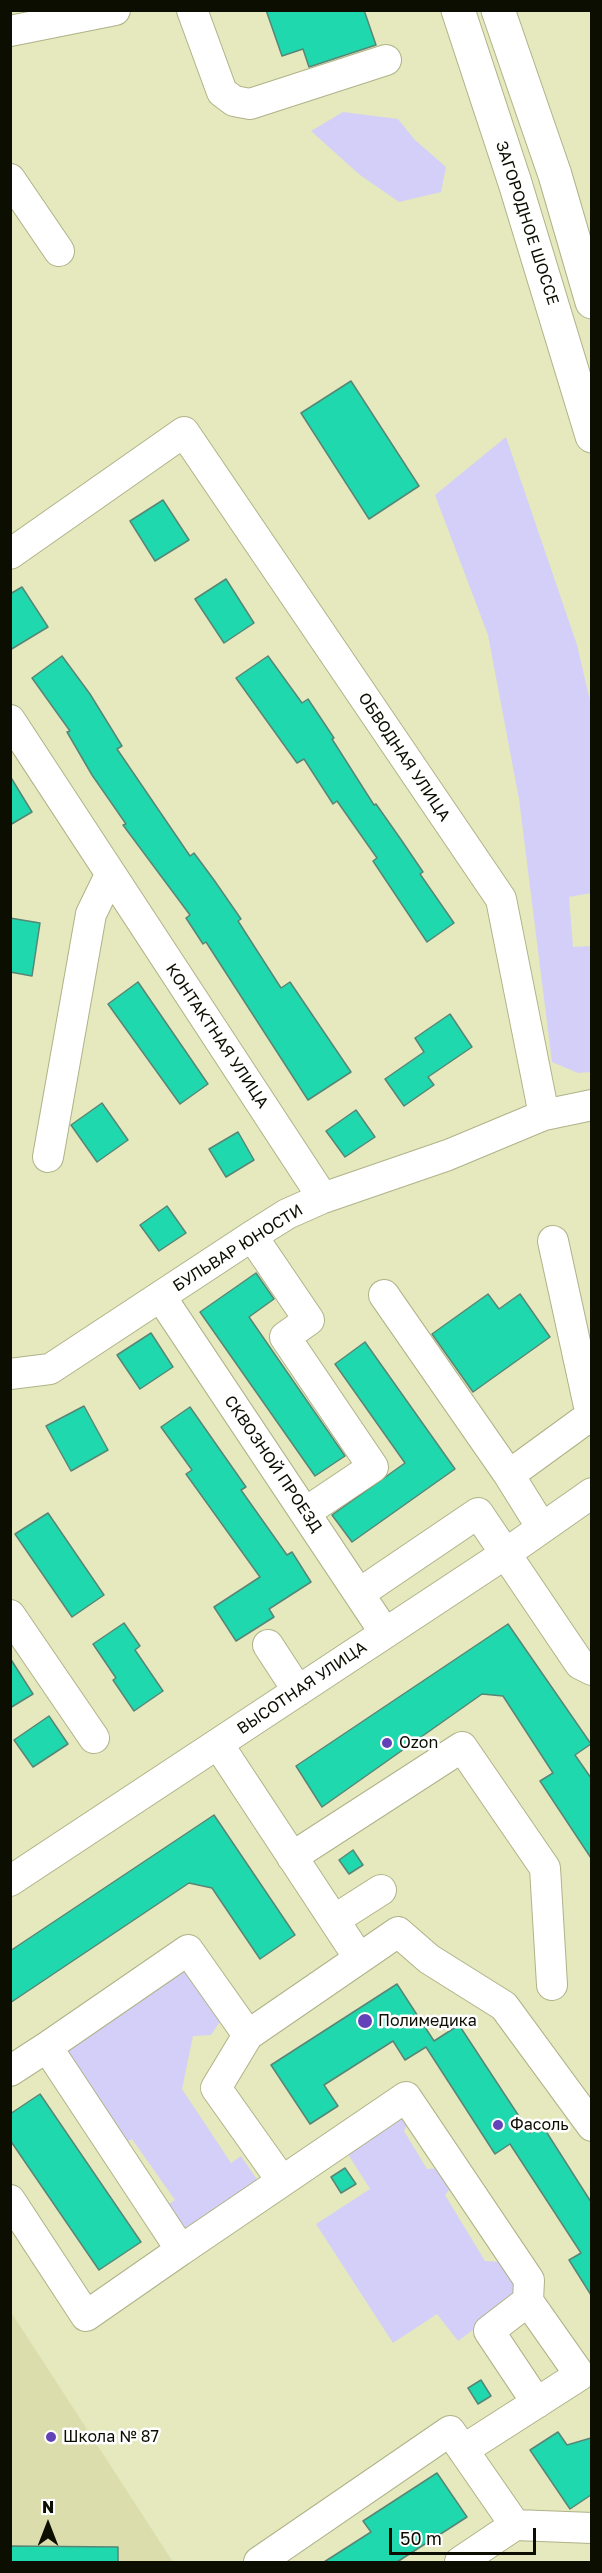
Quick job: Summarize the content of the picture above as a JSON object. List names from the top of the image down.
{
  "streets": {
    "highway": ["ЗАГОРОДНОЕ ШОССЕ"],
    "street": [
      "ОБВОДНАЯ УЛИЦА",
      "КОНТАКТНАЯ УЛИЦА",
      "БУЛЬВАР ЮНОСТИ",
      "СКВОЗНОЙ ПРОЕЗД",
      "ВЫСОТНАЯ УЛИЦА"
    ]
  },
  "crossings": [
    ["ОБВОДНАЯ УЛИЦА", "БУЛЬВАР ЮНОСТИ"],
    ["КОНТАКТНАЯ УЛИЦА", "БУЛЬВАР ЮНОСТИ"],
    ["БУЛЬВАР ЮНОСТИ", "СКВОЗНОЙ ПРОЕЗД"],
    ["СКВОЗНОЙ ПРОЕЗД", "ВЫСОТНАЯ УЛИЦА"]
  ],
  "places": [
    "Ozon",
    "Полимедика",
    "Фасоль",
    "Школа № 87"
  ],
  "scale_bar": "50 m",
  "north": "top"
}
